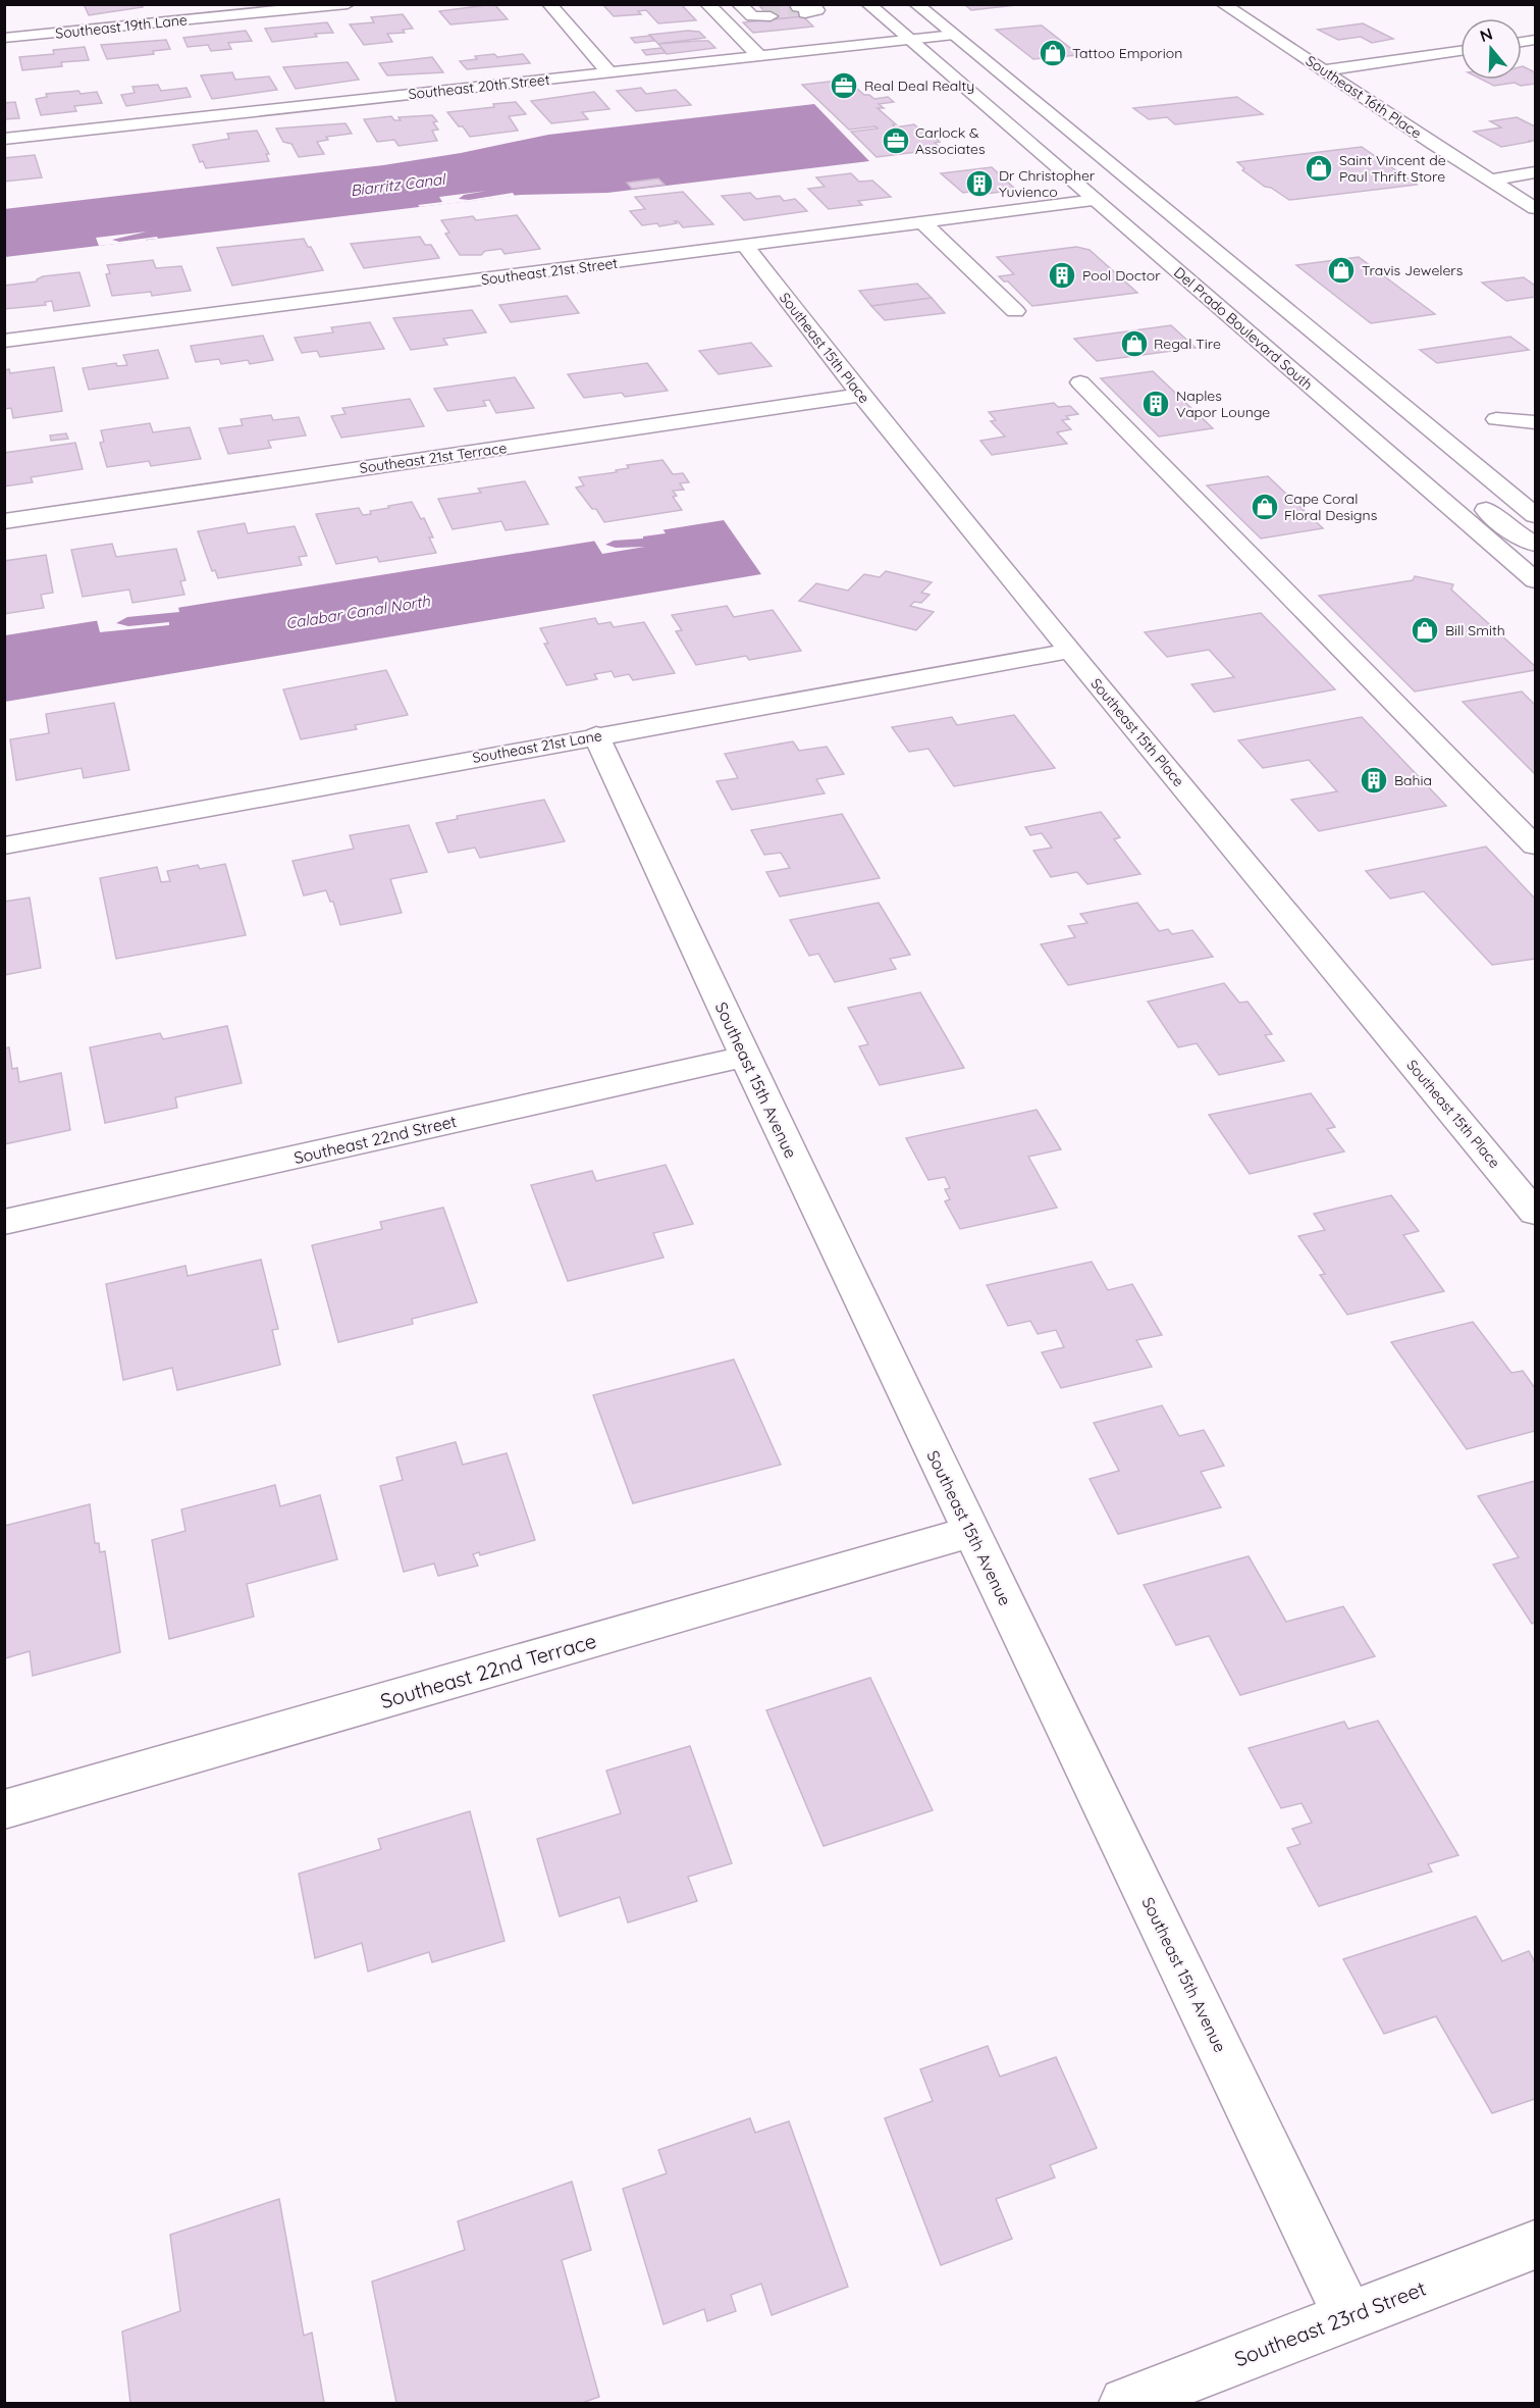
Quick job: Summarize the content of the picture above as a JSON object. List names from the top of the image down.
{
  "streets": {
    "street": [
      "Southeast 19th Lane",
      "Southeast 20th Street",
      "Southeast 16th Place",
      "Southeast 21st Street",
      "Del Prado Boulevard South",
      "Southeast 15th Place",
      "Southeast 21st Terrace",
      "Southeast 21st Lane",
      "Southeast 15th Avenue",
      "Southeast 22nd Street",
      "Southeast 22nd Terrace",
      "Southeast 23rd Street"
    ]
  },
  "crossings": [
    ["Southeast 20th Street", "Del Prado Boulevard South"],
    ["Southeast 21st Street", "Del Prado Boulevard South"],
    ["Southeast 21st Street", "Southeast 15th Place"],
    ["Southeast 15th Place", "Southeast 21st Terrace"],
    ["Southeast 15th Place", "Southeast 21st Lane"],
    ["Southeast 21st Lane", "Southeast 15th Avenue"],
    ["Southeast 15th Avenue", "Southeast 22nd Street"],
    ["Southeast 15th Avenue", "Southeast 22nd Terrace"],
    ["Southeast 15th Avenue", "Southeast 23rd Street"]
  ],
  "water": ["Biarritz Canal", "Calabar Canal North"],
  "places": {
    "shop": [
      "Tattoo Emporion",
      "Saint Vincent de Paul Thrift Store",
      "Travis Jewelers",
      "Regal Tire",
      "Cape Coral Floral Designs",
      "Bill Smith"
    ],
    "office": ["Real Deal Realty", "Carlock & Associates"],
    "building": [
      "Dr Christopher Yuvienco",
      "Pool Doctor",
      "Naples Vapor Lounge",
      "Bahia"
    ]
  },
  "north": "top"
}
